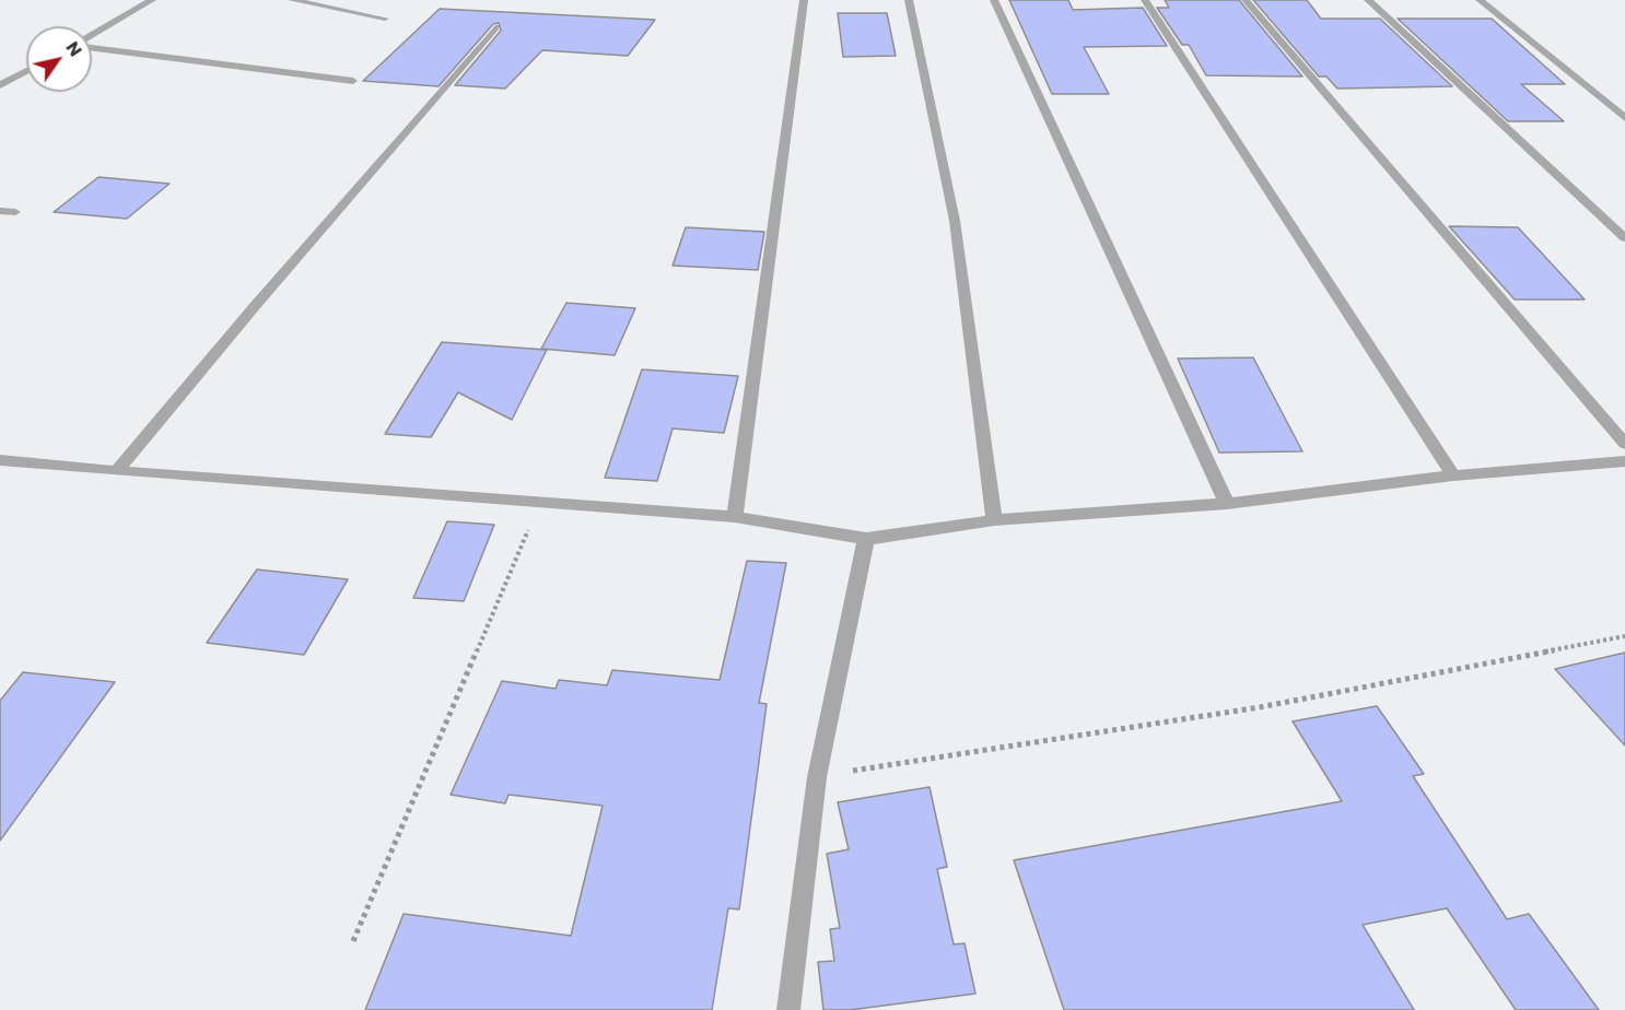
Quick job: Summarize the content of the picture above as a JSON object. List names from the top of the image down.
{
  "north": "top right"
}
